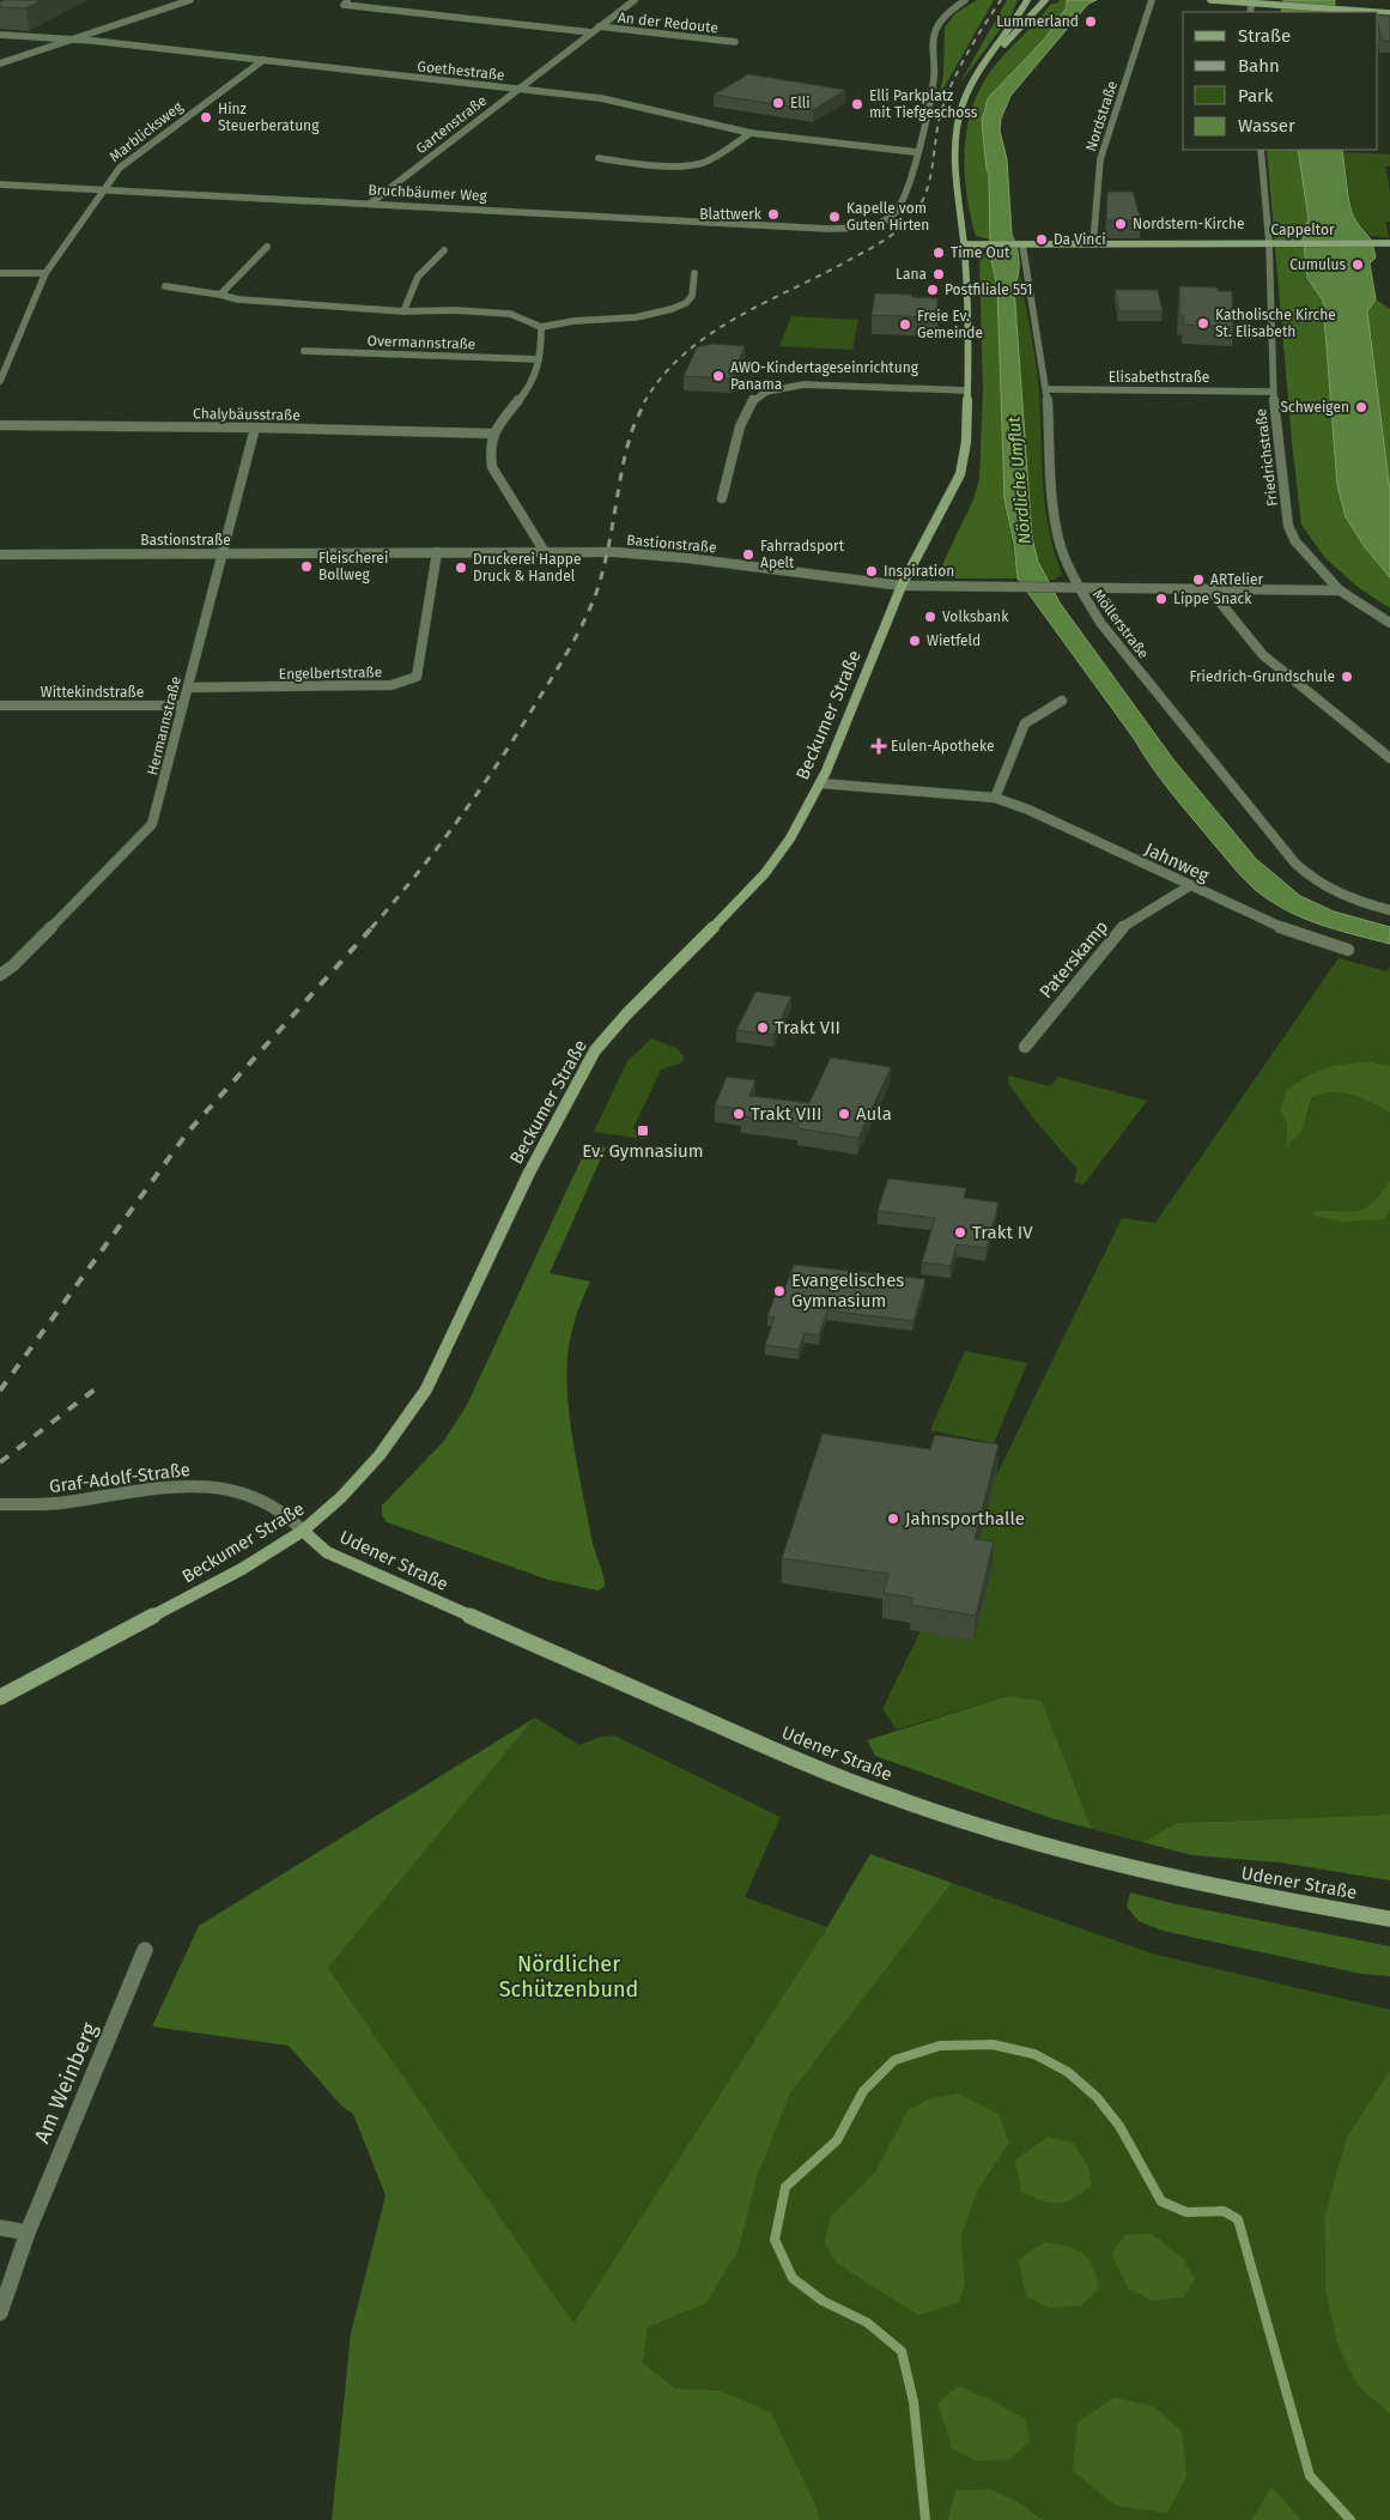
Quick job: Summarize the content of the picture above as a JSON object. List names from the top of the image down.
{
  "streets": {
    "main road": ["Cappeltor", "Beckumer Straße", "Udener Straße"],
    "street": [
      "An der Redoute",
      "Goethestraße",
      "Nordstraße",
      "Gartenstraße",
      "Marblicksweg",
      "Bruchbäumer Weg",
      "Overmannstraße",
      "Elisabethstraße",
      "Chalybäusstraße",
      "Friedrichstraße",
      "Bastionstraße",
      "Möllerstraße",
      "Engelbertstraße",
      "Wittekindstraße",
      "Hermannstraße",
      "Jahnweg",
      "Paterskamp",
      "Graf-Adolf-Straße",
      "Am Weinberg"
    ]
  },
  "crossings": [
    ["An der Redoute", "Gartenstraße"],
    ["Goethestraße", "Gartenstraße"],
    ["Goethestraße", "Marblicksweg"],
    ["Goethestraße", "Bruchbäumer Weg"],
    ["Nordstraße", "Cappeltor"],
    ["Gartenstraße", "Bruchbäumer Weg"],
    ["Marblicksweg", "Bruchbäumer Weg"],
    ["Cappeltor", "Friedrichstraße"],
    ["Cappeltor", "Möllerstraße"],
    ["Cappeltor", "Beckumer Straße"],
    ["Elisabethstraße", "Friedrichstraße"],
    ["Elisabethstraße", "Möllerstraße"],
    ["Chalybäusstraße", "Hermannstraße"],
    ["Friedrichstraße", "Bastionstraße"],
    ["Bastionstraße", "Möllerstraße"],
    ["Bastionstraße", "Engelbertstraße"],
    ["Bastionstraße", "Beckumer Straße"],
    ["Bastionstraße", "Hermannstraße"],
    ["Engelbertstraße", "Hermannstraße"],
    ["Wittekindstraße", "Hermannstraße"],
    ["Beckumer Straße", "Jahnweg"],
    ["Beckumer Straße", "Graf-Adolf-Straße"],
    ["Beckumer Straße", "Udener Straße"],
    ["Jahnweg", "Paterskamp"],
    ["Graf-Adolf-Straße", "Udener Straße"]
  ],
  "water": ["Nördliche Umflut"],
  "parks": ["Nördlicher Schützenbund"],
  "places": {
    "other": [
      "Lummerland",
      "Elli",
      "Elli Parkplatz mit Tiefgeschoss",
      "Hinz Steuerberatung",
      "Blattwerk",
      "Kapelle vom Guten Hirten",
      "Nordstern-Kirche",
      "Da Vinci",
      "Time Out",
      "Cumulus",
      "Lana",
      "Postfiliale 551",
      "Katholische Kirche St. Elisabeth",
      "Freie Ev. Gemeinde",
      "AWO-Kindertageseinrichtung Panama",
      "Schweigen",
      "Fahrradsport Apelt",
      "Fleischerei Bollweg",
      "Druckerei Happe Druck & Handel",
      "Inspiration",
      "ARTelier",
      "Lippe Snack",
      "Volksbank",
      "Wietfeld",
      "Friedrich-Grundschule",
      "Trakt VII",
      "Trakt VIII",
      "Aula",
      "Trakt IV",
      "Evangelisches Gymnasium",
      "Jahnsporthalle"
    ],
    "health": ["Eulen-Apotheke"],
    "transit": ["Ev. Gymnasium"]
  },
  "legend": [
    "Straße",
    "Bahn",
    "Park",
    "Wasser"
  ]
}
